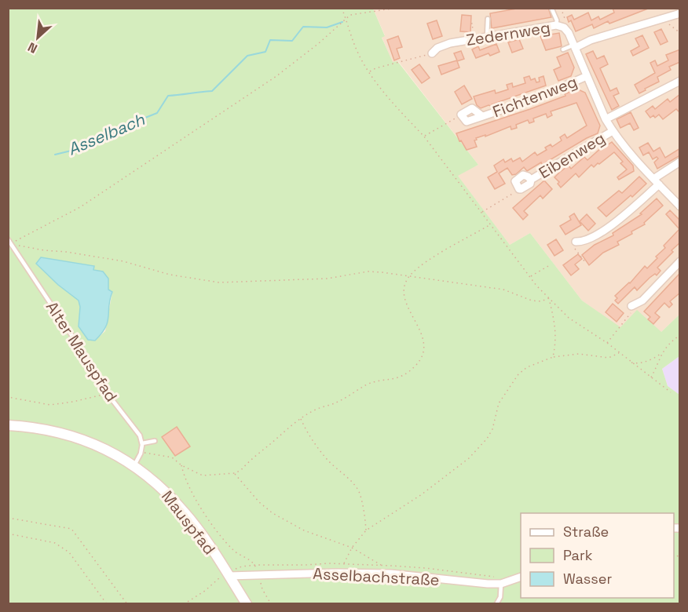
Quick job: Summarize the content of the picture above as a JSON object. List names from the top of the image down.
{
  "streets": {
    "street": [
      "Zedernweg",
      "Fichtenweg",
      "Eibenweg",
      "Mauspfad",
      "Asselbachstraße"
    ],
    "lane": ["Alter Mauspfad"]
  },
  "crossings": [
    ["Zedernweg", "Fichtenweg"],
    ["Zedernweg", "Eibenweg"],
    ["Mauspfad", "Asselbachstraße"]
  ],
  "water": ["Asselbach"],
  "legend": ["Straße", "Park", "Wasser"],
  "north": "bottom left"
}
